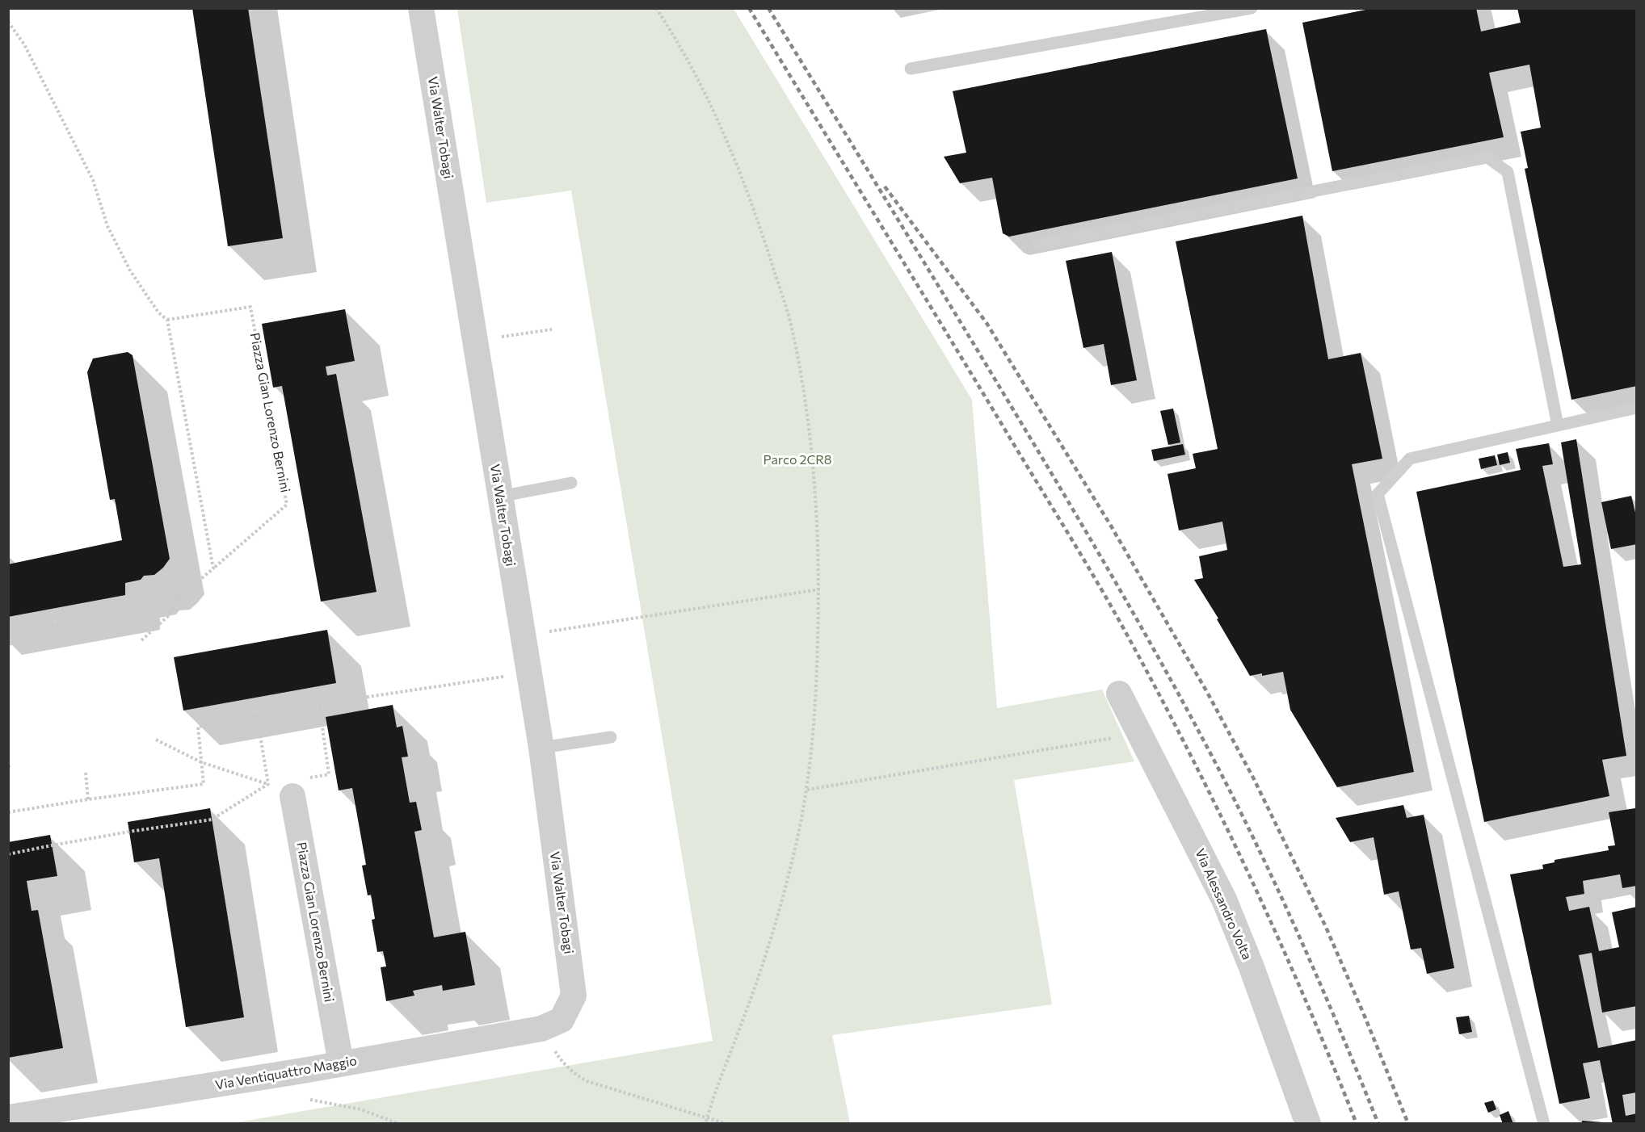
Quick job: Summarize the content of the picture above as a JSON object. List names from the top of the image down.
{
  "streets": {
    "street": [
      "Via Walter Tobagi",
      "Piazza Gian Lorenzo Bernini",
      "Via Alessandro Volta",
      "Via Ventiquattro Maggio"
    ]
  },
  "crossings": [
    ["Via Walter Tobagi", "Via Ventiquattro Maggio"],
    ["Piazza Gian Lorenzo Bernini", "Via Ventiquattro Maggio"]
  ],
  "parks": ["Parco 2CR8"]
}
